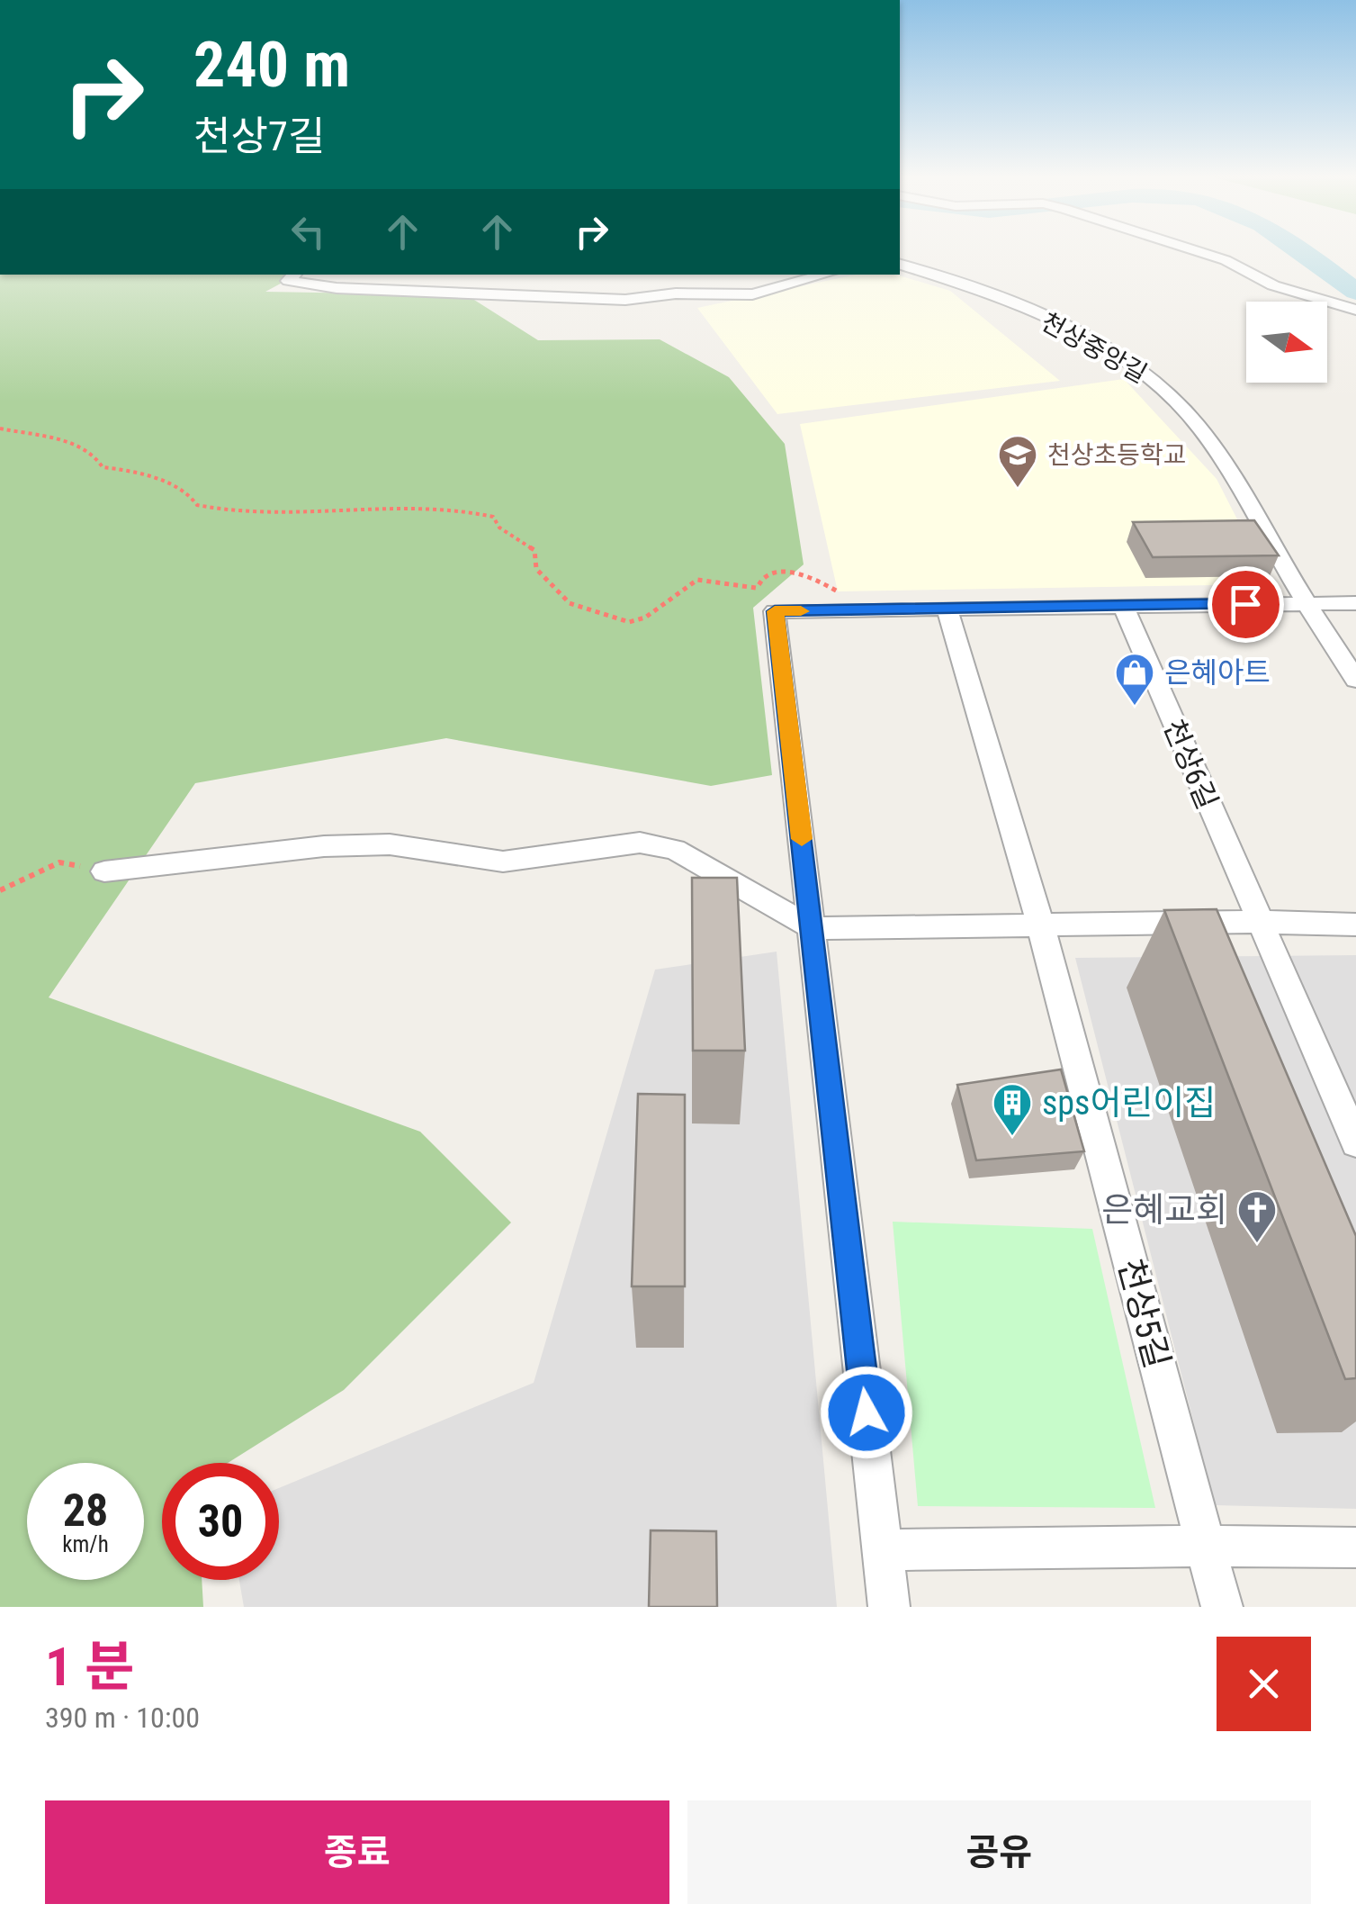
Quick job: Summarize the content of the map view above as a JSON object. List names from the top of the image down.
{
  "streets": {
    "street": ["천상중앙길", "천상6길", "천상5길"]
  },
  "places": {
    "school or university": ["천상초등학교"],
    "shop": ["은혜아트"],
    "building": ["sps어린이집"],
    "church": ["은혜교회"]
  },
  "north": "right",
  "page": {
    "turn": ["240 m", "천상7길"],
    "speed": "28 km/h",
    "limit": "30",
    "heading": ["1 분", "390 m · 10:00"],
    "buttons": ["종료", "공유"]
  }
}
